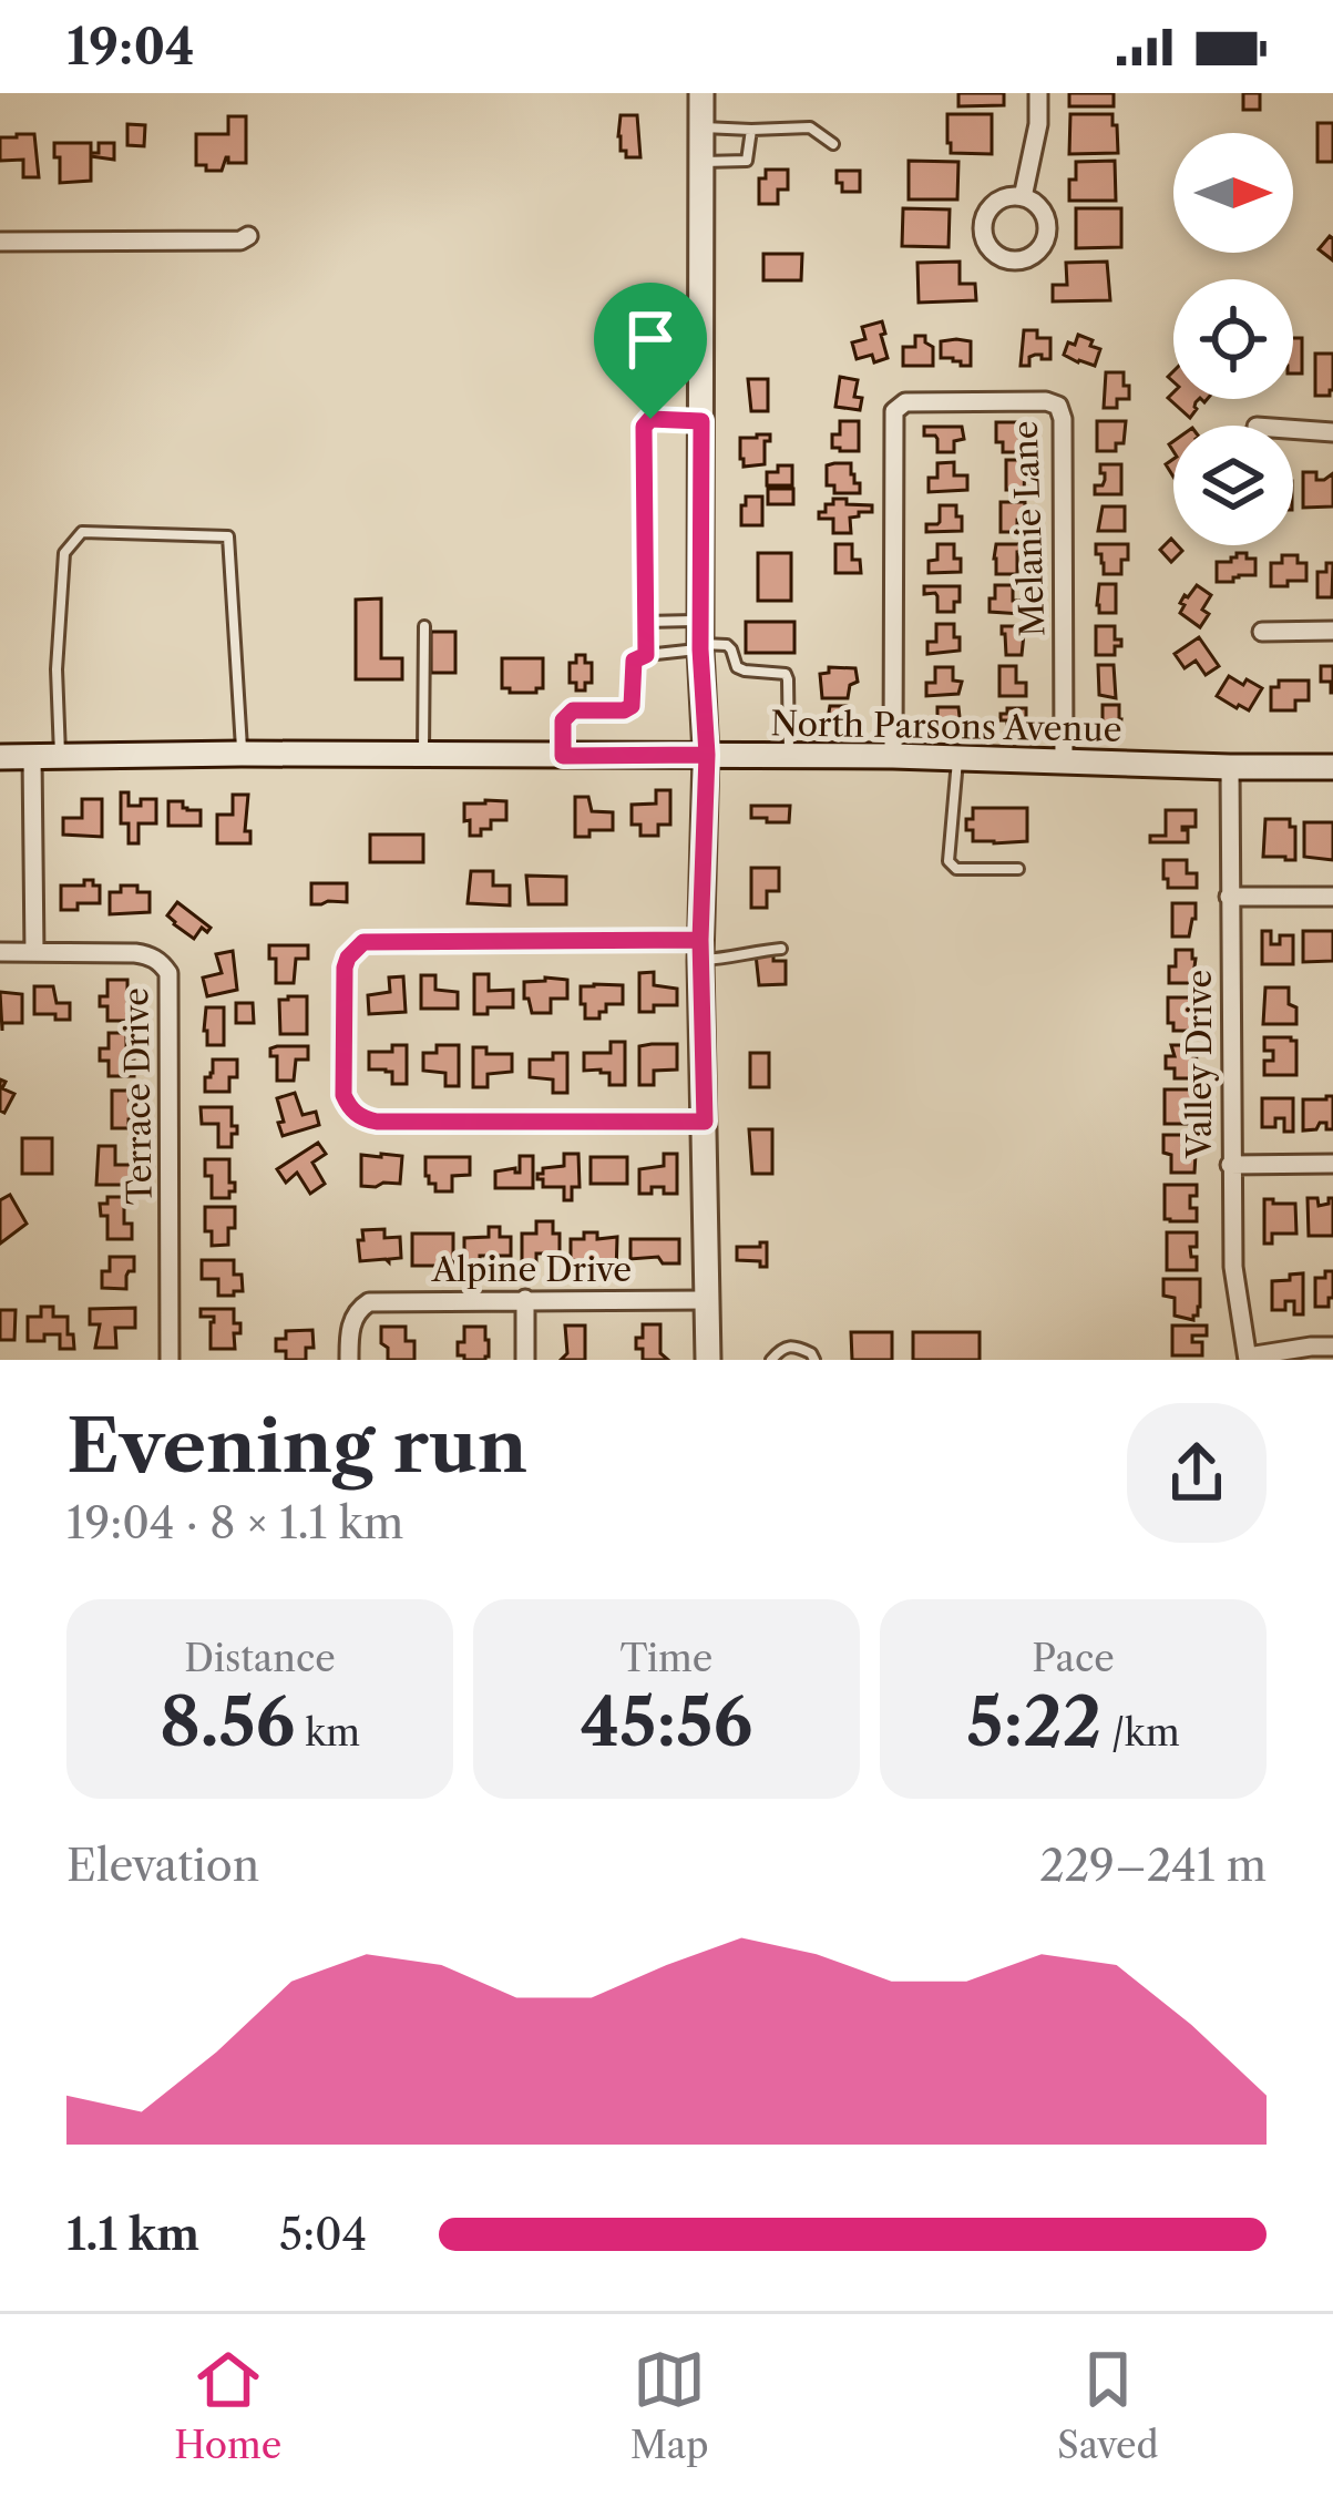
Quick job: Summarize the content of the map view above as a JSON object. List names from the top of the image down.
{
  "streets": {
    "main road": ["North Parsons Avenue"],
    "street": [
      "Melanie Lane",
      "Valley Drive",
      "Terrace Drive",
      "Alpine Drive"
    ]
  },
  "crossings": [
    ["Melanie Lane", "North Parsons Avenue"],
    ["North Parsons Avenue", "Valley Drive"]
  ],
  "north": "right",
  "page": {
    "status": "19:04",
    "heading": ["Evening run", "19:04 · 8 × 1.1 km"],
    "stats": [
      ["Distance", "8.56 km"],
      ["Time", "45:56"],
      ["Pace", "5:22 /km"]
    ],
    "chart": ["Elevation", "229–241 m"],
    "list": [
      {
        "name": "1.1 km",
        "note": "5:04"
      }
    ],
    "tabs": ["Home", "Map", "Saved"]
  }
}
